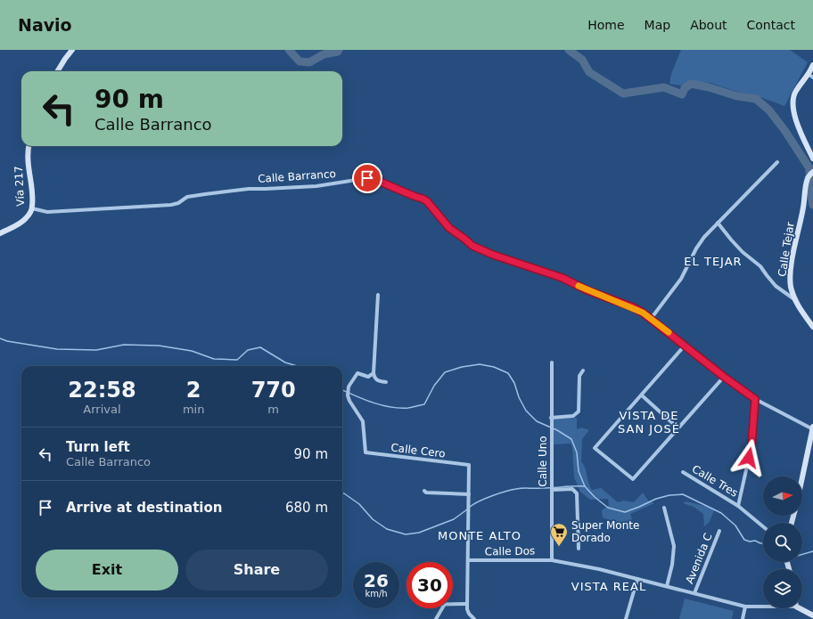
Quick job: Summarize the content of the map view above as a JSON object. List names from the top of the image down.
{
  "streets": {
    "street": [
      "Calle Barranco",
      "Vía 217",
      "Calle Tejar",
      "Calle Cero",
      "Calle Uno",
      "Calle Tres",
      "Calle Dos",
      "Avenida C"
    ]
  },
  "crossings": [
    ["Calle Barranco", "Vía 217"],
    ["Calle Uno", "Calle Dos"],
    ["Calle Dos", "Avenida C"]
  ],
  "districts": [
    "EL TEJAR",
    "VISTA DE SAN JOSÉ",
    "MONTE ALTO",
    "VISTA REAL"
  ],
  "places": {
    "supermarket": ["Super Monte Dorado"]
  },
  "north": "right",
  "page": {
    "header": "Navio",
    "nav": [
      "Home",
      "Map",
      "About",
      "Contact"
    ],
    "turn": ["90 m", "Calle Barranco"],
    "eta": [
      "22:58",
      "Arrival",
      "2",
      "min",
      "770",
      "m"
    ],
    "list": [
      {
        "name": "Turn left",
        "note": "Calle Barranco",
        "value": "90 m"
      },
      {
        "name": "Arrive at destination",
        "value": "680 m"
      }
    ],
    "buttons": ["Exit", "Share"],
    "speed": "26 km/h",
    "limit": "30"
  }
}
